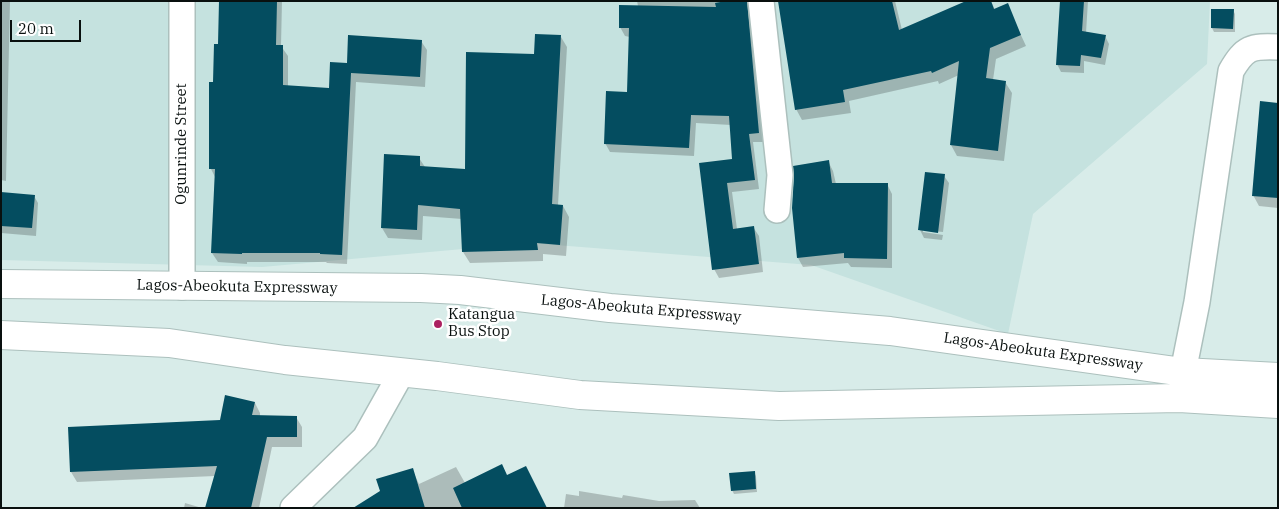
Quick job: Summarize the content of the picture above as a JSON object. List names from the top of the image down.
{
  "streets": {
    "highway": ["Lagos-Abeokuta Expressway"],
    "street": ["Ogunrinde Street"]
  },
  "crossings": [
    ["Ogunrinde Street", "Lagos-Abeokuta Expressway"]
  ],
  "places": ["Katangua Bus Stop"],
  "scale_bar": "20 m"
}
